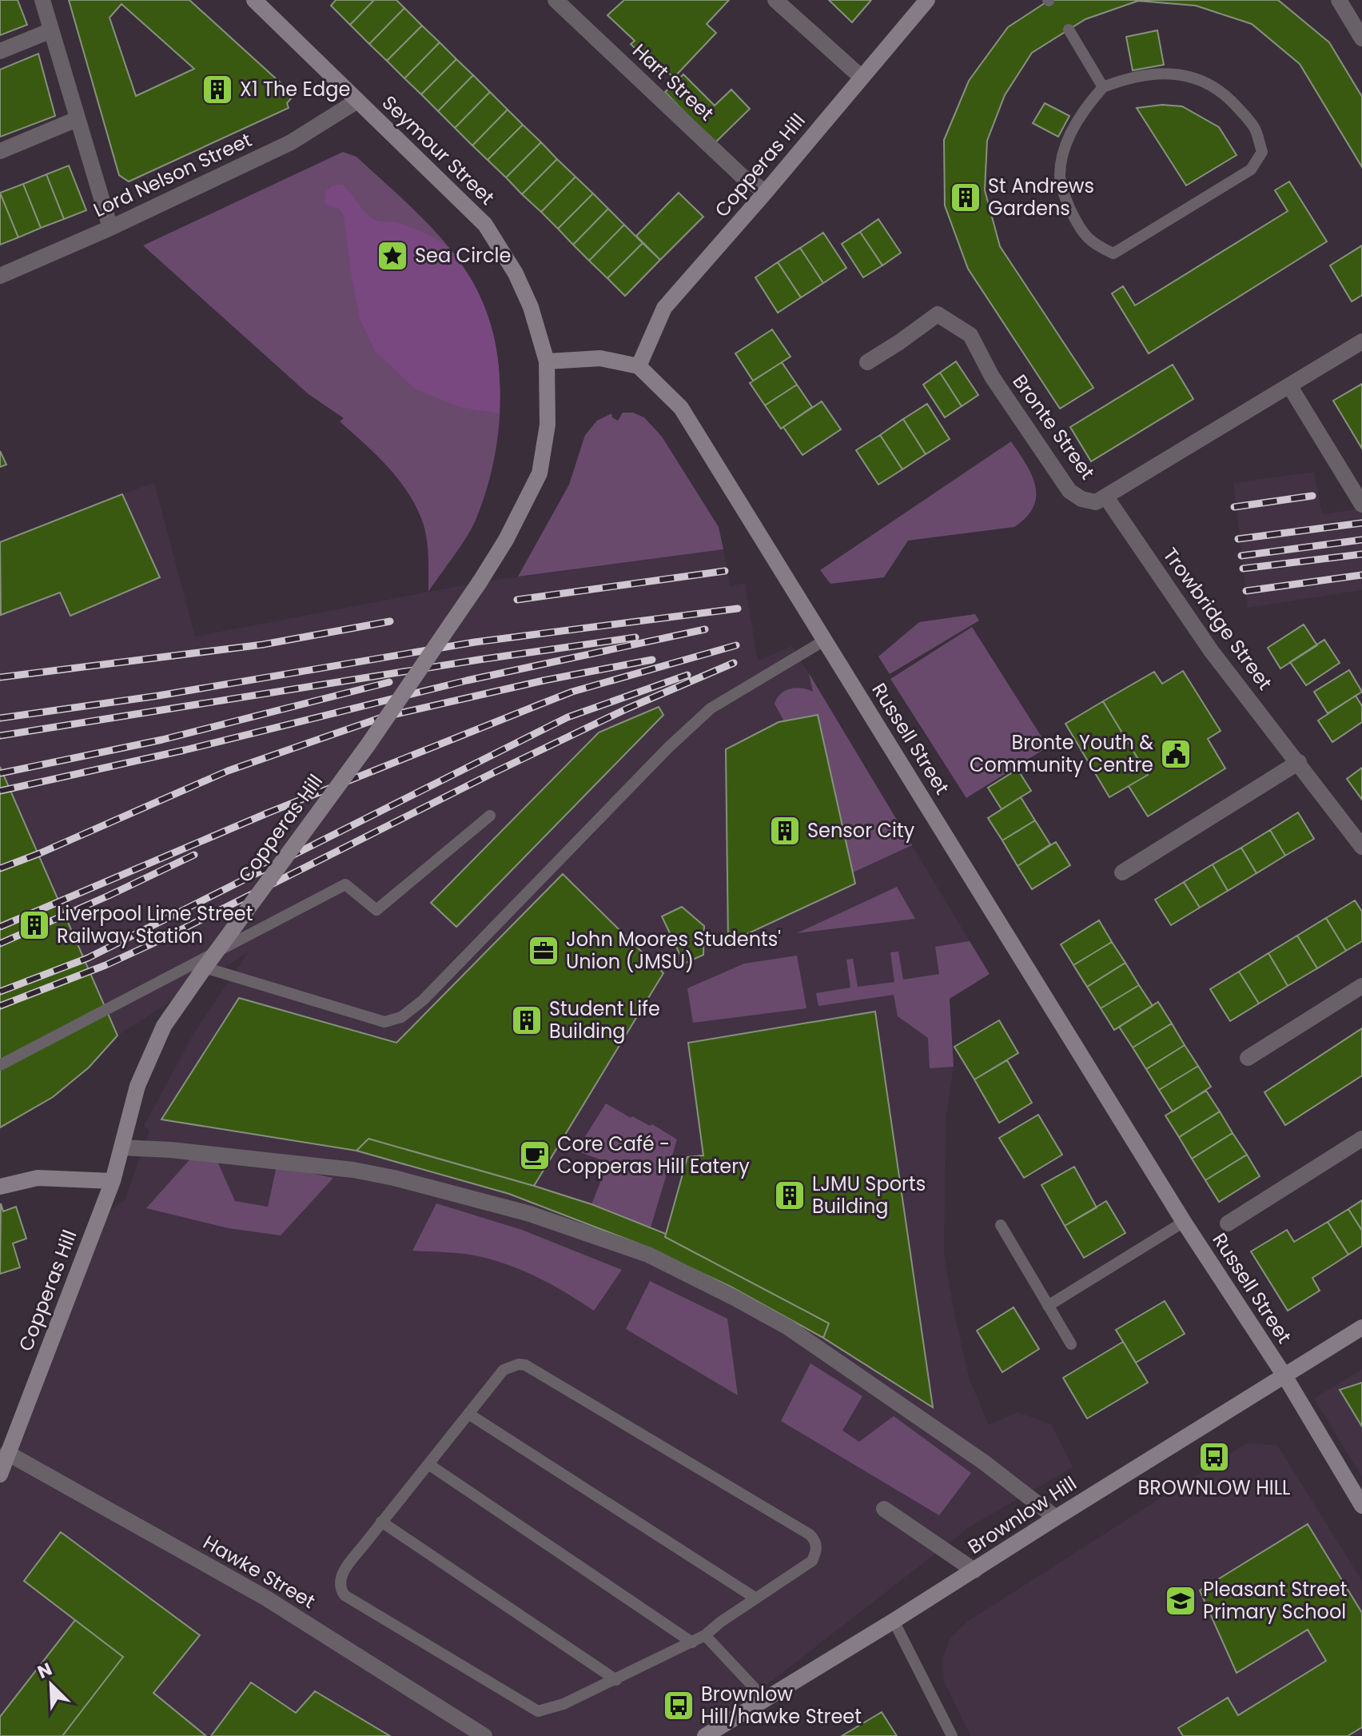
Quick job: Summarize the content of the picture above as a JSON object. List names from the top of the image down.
{
  "streets": {
    "street": [
      "Hart Street",
      "Seymour Street",
      "Copperas Hill",
      "Lord Nelson Street",
      "Bronte Street",
      "Trowbridge Street",
      "Russell Street",
      "Brownlow Hill",
      "Hawke Street"
    ]
  },
  "crossings": [
    ["Hart Street", "Copperas Hill"],
    ["Seymour Street", "Copperas Hill"],
    ["Seymour Street", "Lord Nelson Street"],
    ["Copperas Hill", "Russell Street"],
    ["Copperas Hill", "Hawke Street"],
    ["Bronte Street", "Trowbridge Street"],
    ["Russell Street", "Brownlow Hill"]
  ],
  "places": {
    "building": [
      "X1 The Edge",
      "St Andrews Gardens",
      "Sensor City",
      "Liverpool Lime Street Railway Station",
      "Student Life Building",
      "LJMU Sports Building"
    ],
    "place": ["Sea Circle"],
    "public building": ["Bronte Youth & Community Centre"],
    "office": ["John Moores Students' Union (JMSU)"],
    "cafe": ["Core Café - Copperas Hill Eatery"],
    "bus stop": ["BROWNLOW HILL", "Brownlow Hill/hawke Street"],
    "school or university": ["Pleasant Street Primary School"]
  },
  "north": "top left"
}
